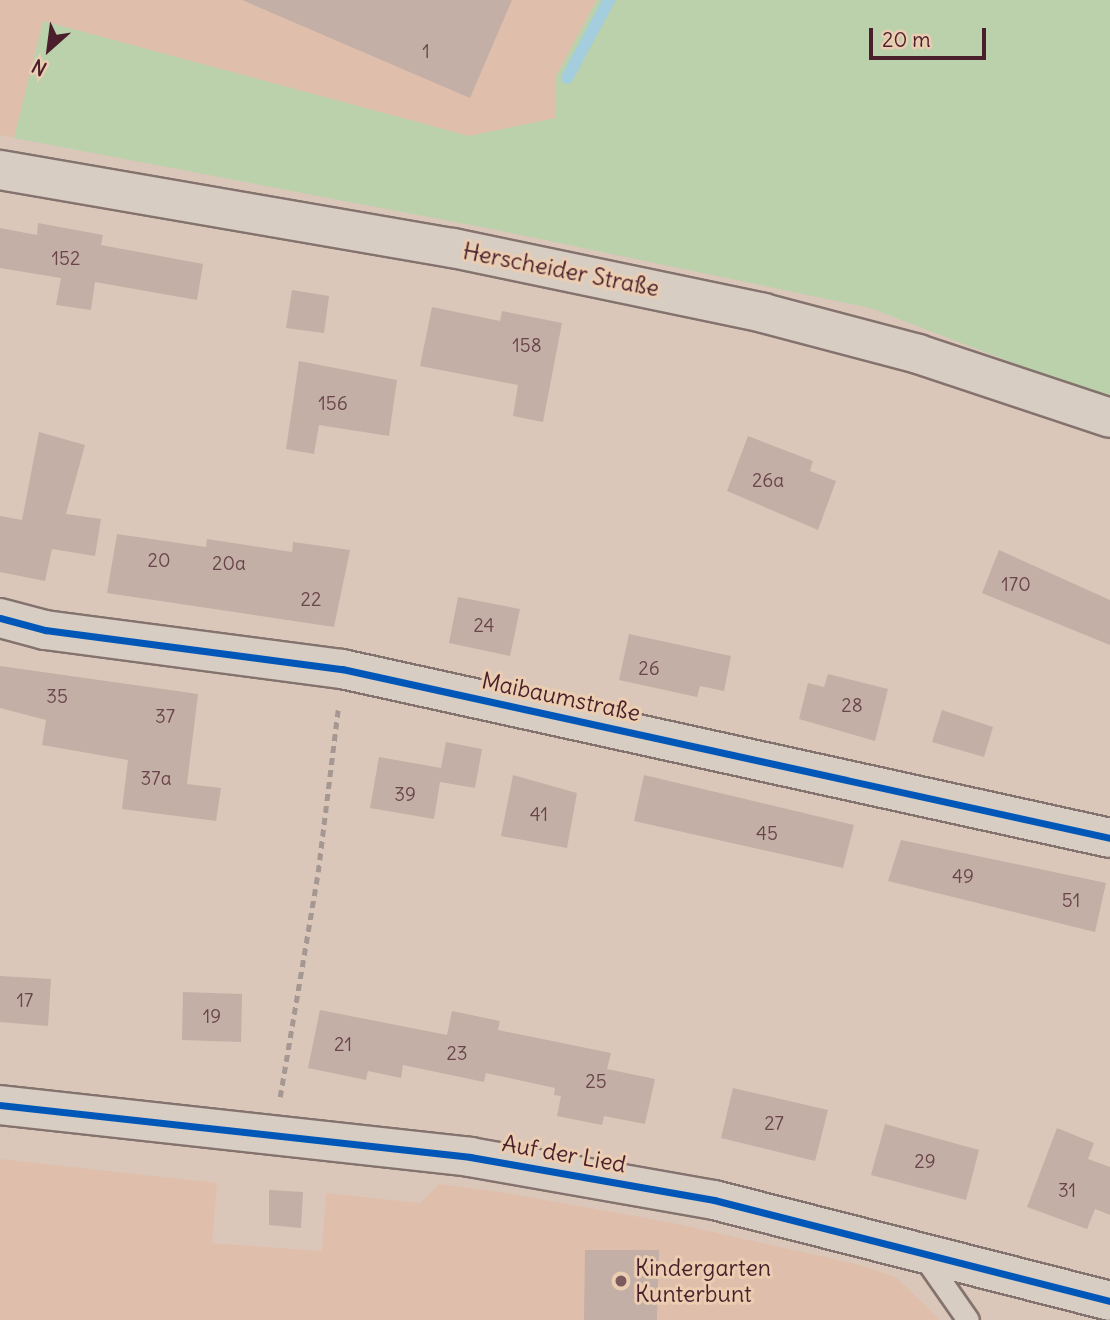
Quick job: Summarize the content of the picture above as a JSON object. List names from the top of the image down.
{
  "streets": {
    "street": ["Herscheider Straße", "Maibaumstraße", "Auf der Lied"]
  },
  "places": ["Kindergarten Kunterbunt"],
  "house_numbers": [
    "1",
    "152",
    "158",
    "156",
    "26a",
    "20",
    "20a",
    "170",
    "22",
    "24",
    "26",
    "35",
    "28",
    "37",
    "37a",
    "39",
    "41",
    "45",
    "49",
    "51",
    "17",
    "19",
    "21",
    "23",
    "25",
    "27",
    "29",
    "31"
  ],
  "scale_bar": "20 m",
  "north": "bottom left"
}
